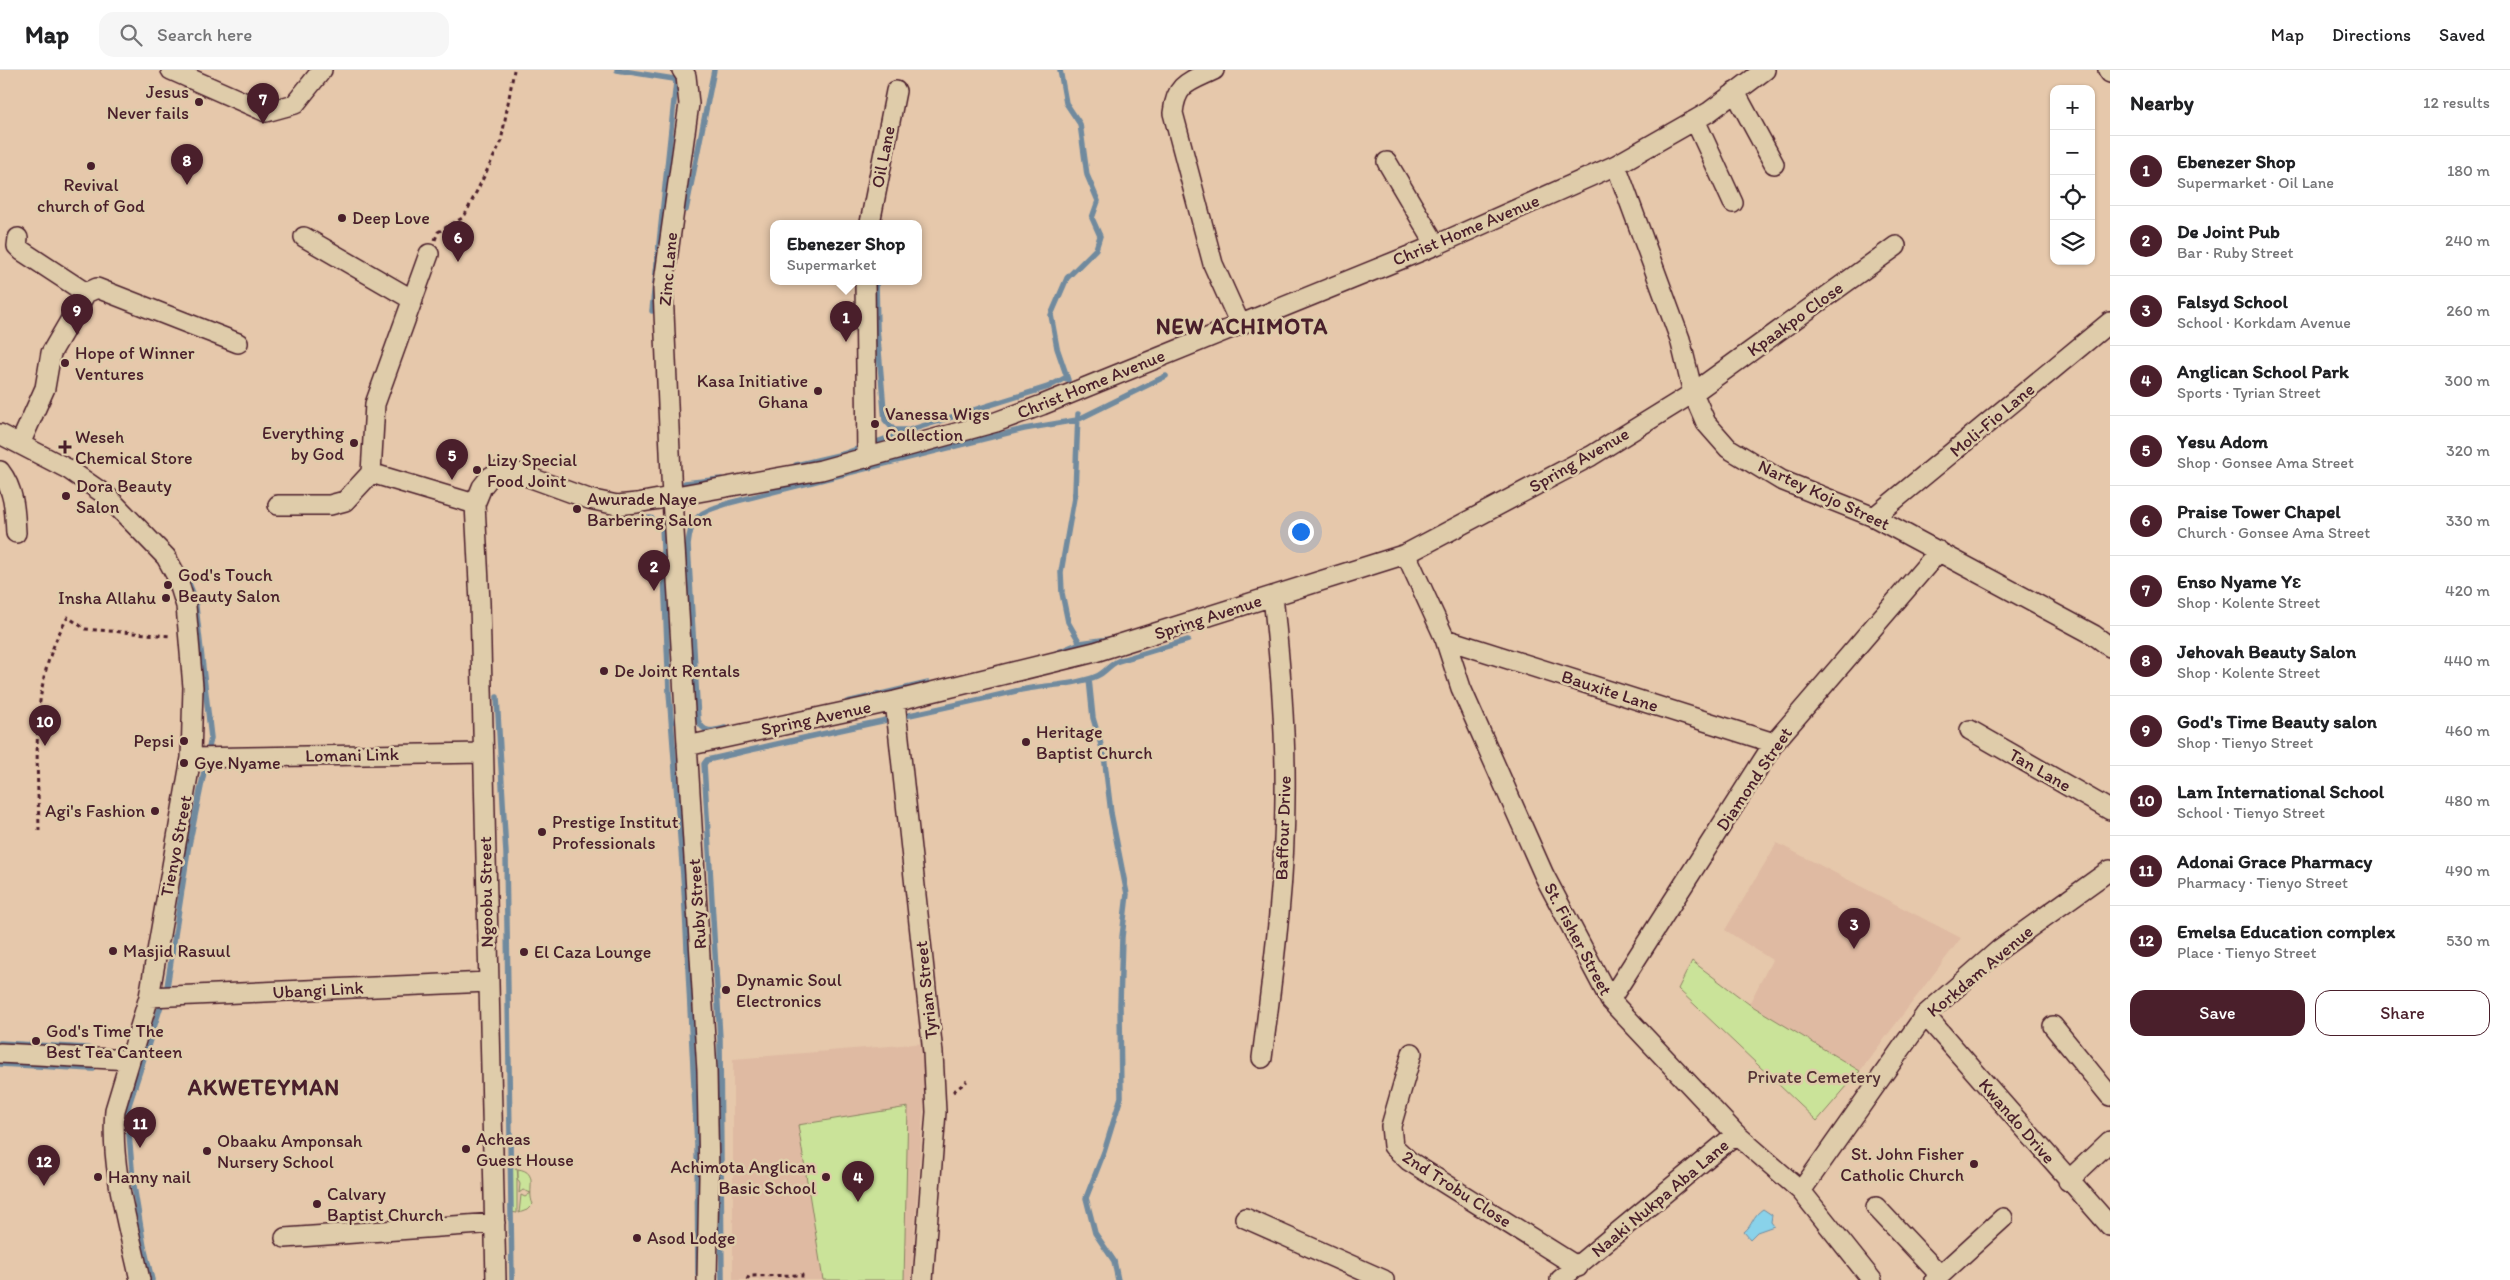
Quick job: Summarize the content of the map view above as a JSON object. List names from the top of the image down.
{
  "streets": {
    "street": [
      "Oil Lane",
      "Christ Home Avenue",
      "Zinc Lane",
      "Kpaakpo Close",
      "Moli-Fio Lane",
      "Spring Avenue",
      "Nartey Kojo Street",
      "Bauxite Lane",
      "Lomani Link",
      "Tan Lane",
      "Diamond Street",
      "Baffour Drive",
      "Tienyo Street",
      "Ngoobu Street",
      "Ruby Street",
      "St. Fisher Street",
      "Korkdam Avenue",
      "Ubangi Link",
      "Tyrian Street",
      "Kwando Drive",
      "2nd Trobu Close",
      "Naaki Nukpa Aba Lane"
    ]
  },
  "crossings": [
    ["Christ Home Avenue", "Zinc Lane"],
    ["Christ Home Avenue", "Nartey Kojo Street"],
    ["Christ Home Avenue", "Ngoobu Street"],
    ["Christ Home Avenue", "Ruby Street"],
    ["Zinc Lane", "Ruby Street"],
    ["Kpaakpo Close", "Spring Avenue"],
    ["Kpaakpo Close", "Nartey Kojo Street"],
    ["Moli-Fio Lane", "Nartey Kojo Street"],
    ["Spring Avenue", "Nartey Kojo Street"],
    ["Spring Avenue", "Baffour Drive"],
    ["Spring Avenue", "Ruby Street"],
    ["Spring Avenue", "St. Fisher Street"],
    ["Spring Avenue", "Tyrian Street"],
    ["Nartey Kojo Street", "Diamond Street"],
    ["Bauxite Lane", "Diamond Street"],
    ["Bauxite Lane", "St. Fisher Street"],
    ["Lomani Link", "Tienyo Street"],
    ["Lomani Link", "Ngoobu Street"],
    ["Diamond Street", "St. Fisher Street"],
    ["Tienyo Street", "Ubangi Link"],
    ["Ngoobu Street", "Ubangi Link"],
    ["St. Fisher Street", "Korkdam Avenue"],
    ["St. Fisher Street", "Naaki Nukpa Aba Lane"],
    ["Korkdam Avenue", "Kwando Drive"],
    ["2nd Trobu Close", "Naaki Nukpa Aba Lane"]
  ],
  "districts": ["NEW ACHIMOTA", "AKWETEYMAN"],
  "parks": ["Private Cemetery"],
  "places": {
    "other": [
      "Jesus Never fails",
      "Revival church of God",
      "Deep Love",
      "Hope of Winner Ventures",
      "Kasa Initiative Ghana",
      "Vanessa Wigs Collection",
      "Everything by God",
      "Lizy Special Food Joint",
      "Dora Beauty Salon",
      "Awurade Naye Barbering Salon",
      "God's Touch Beauty Salon",
      "Insha Allahu",
      "De Joint Rentals",
      "Pepsi",
      "Heritage Baptist Church",
      "Gye Nyame",
      "Agi's Fashion",
      "Prestige Institut Professionals",
      "Masjid Rasuul",
      "El Caza Lounge",
      "Dynamic Soul Electronics",
      "God's Time The Best Tea Canteen",
      "Acheas Guest House",
      "Obaaku Amponsah Nursery School",
      "St. John Fisher Catholic Church",
      "Hanny nail",
      "Achimota Anglican Basic School",
      "Calvary Baptist Church",
      "Asod Lodge"
    ],
    "health": ["Weseh Chemical Store"]
  },
  "page": {
    "header": "Map",
    "search": "Search here",
    "nav": ["Map", "Directions", "Saved"],
    "heading": ["Nearby", "12 results"],
    "pins": [
      "7",
      "8",
      "6",
      "9",
      "1",
      "5",
      "2",
      "10",
      "3",
      "11",
      "12",
      "4"
    ],
    "map_buttons": ["+", "−"],
    "list": [
      {
        "mark": "1",
        "name": "Ebenezer Shop",
        "note": "Supermarket · Oil Lane",
        "value": "180 m"
      },
      {
        "mark": "2",
        "name": "De Joint Pub",
        "note": "Bar · Ruby Street",
        "value": "240 m"
      },
      {
        "mark": "3",
        "name": "Falsyd School",
        "note": "School · Korkdam Avenue",
        "value": "260 m"
      },
      {
        "mark": "4",
        "name": "Anglican School Park",
        "note": "Sports · Tyrian Street",
        "value": "300 m"
      },
      {
        "mark": "5",
        "name": "Yesu Adom",
        "note": "Shop · Gonsee Ama Street",
        "value": "320 m"
      },
      {
        "mark": "6",
        "name": "Praise Tower Chapel",
        "note": "Church · Gonsee Ama Street",
        "value": "330 m"
      },
      {
        "mark": "7",
        "name": "Enso Nyame Yɛ",
        "note": "Shop · Kolente Street",
        "value": "420 m"
      },
      {
        "mark": "8",
        "name": "Jehovah Beauty Salon",
        "note": "Shop · Kolente Street",
        "value": "440 m"
      },
      {
        "mark": "9",
        "name": "God's Time Beauty salon",
        "note": "Shop · Tienyo Street",
        "value": "460 m"
      },
      {
        "mark": "10",
        "name": "Lam International School",
        "note": "School · Tienyo Street",
        "value": "480 m"
      },
      {
        "mark": "11",
        "name": "Adonai Grace Pharmacy",
        "note": "Pharmacy · Tienyo Street",
        "value": "490 m"
      },
      {
        "mark": "12",
        "name": "Emelsa Education complex",
        "note": "Place · Tienyo Street",
        "value": "530 m"
      }
    ],
    "popup": ["Ebenezer Shop", "Supermarket"],
    "buttons": ["Save", "Share"]
  }
}
